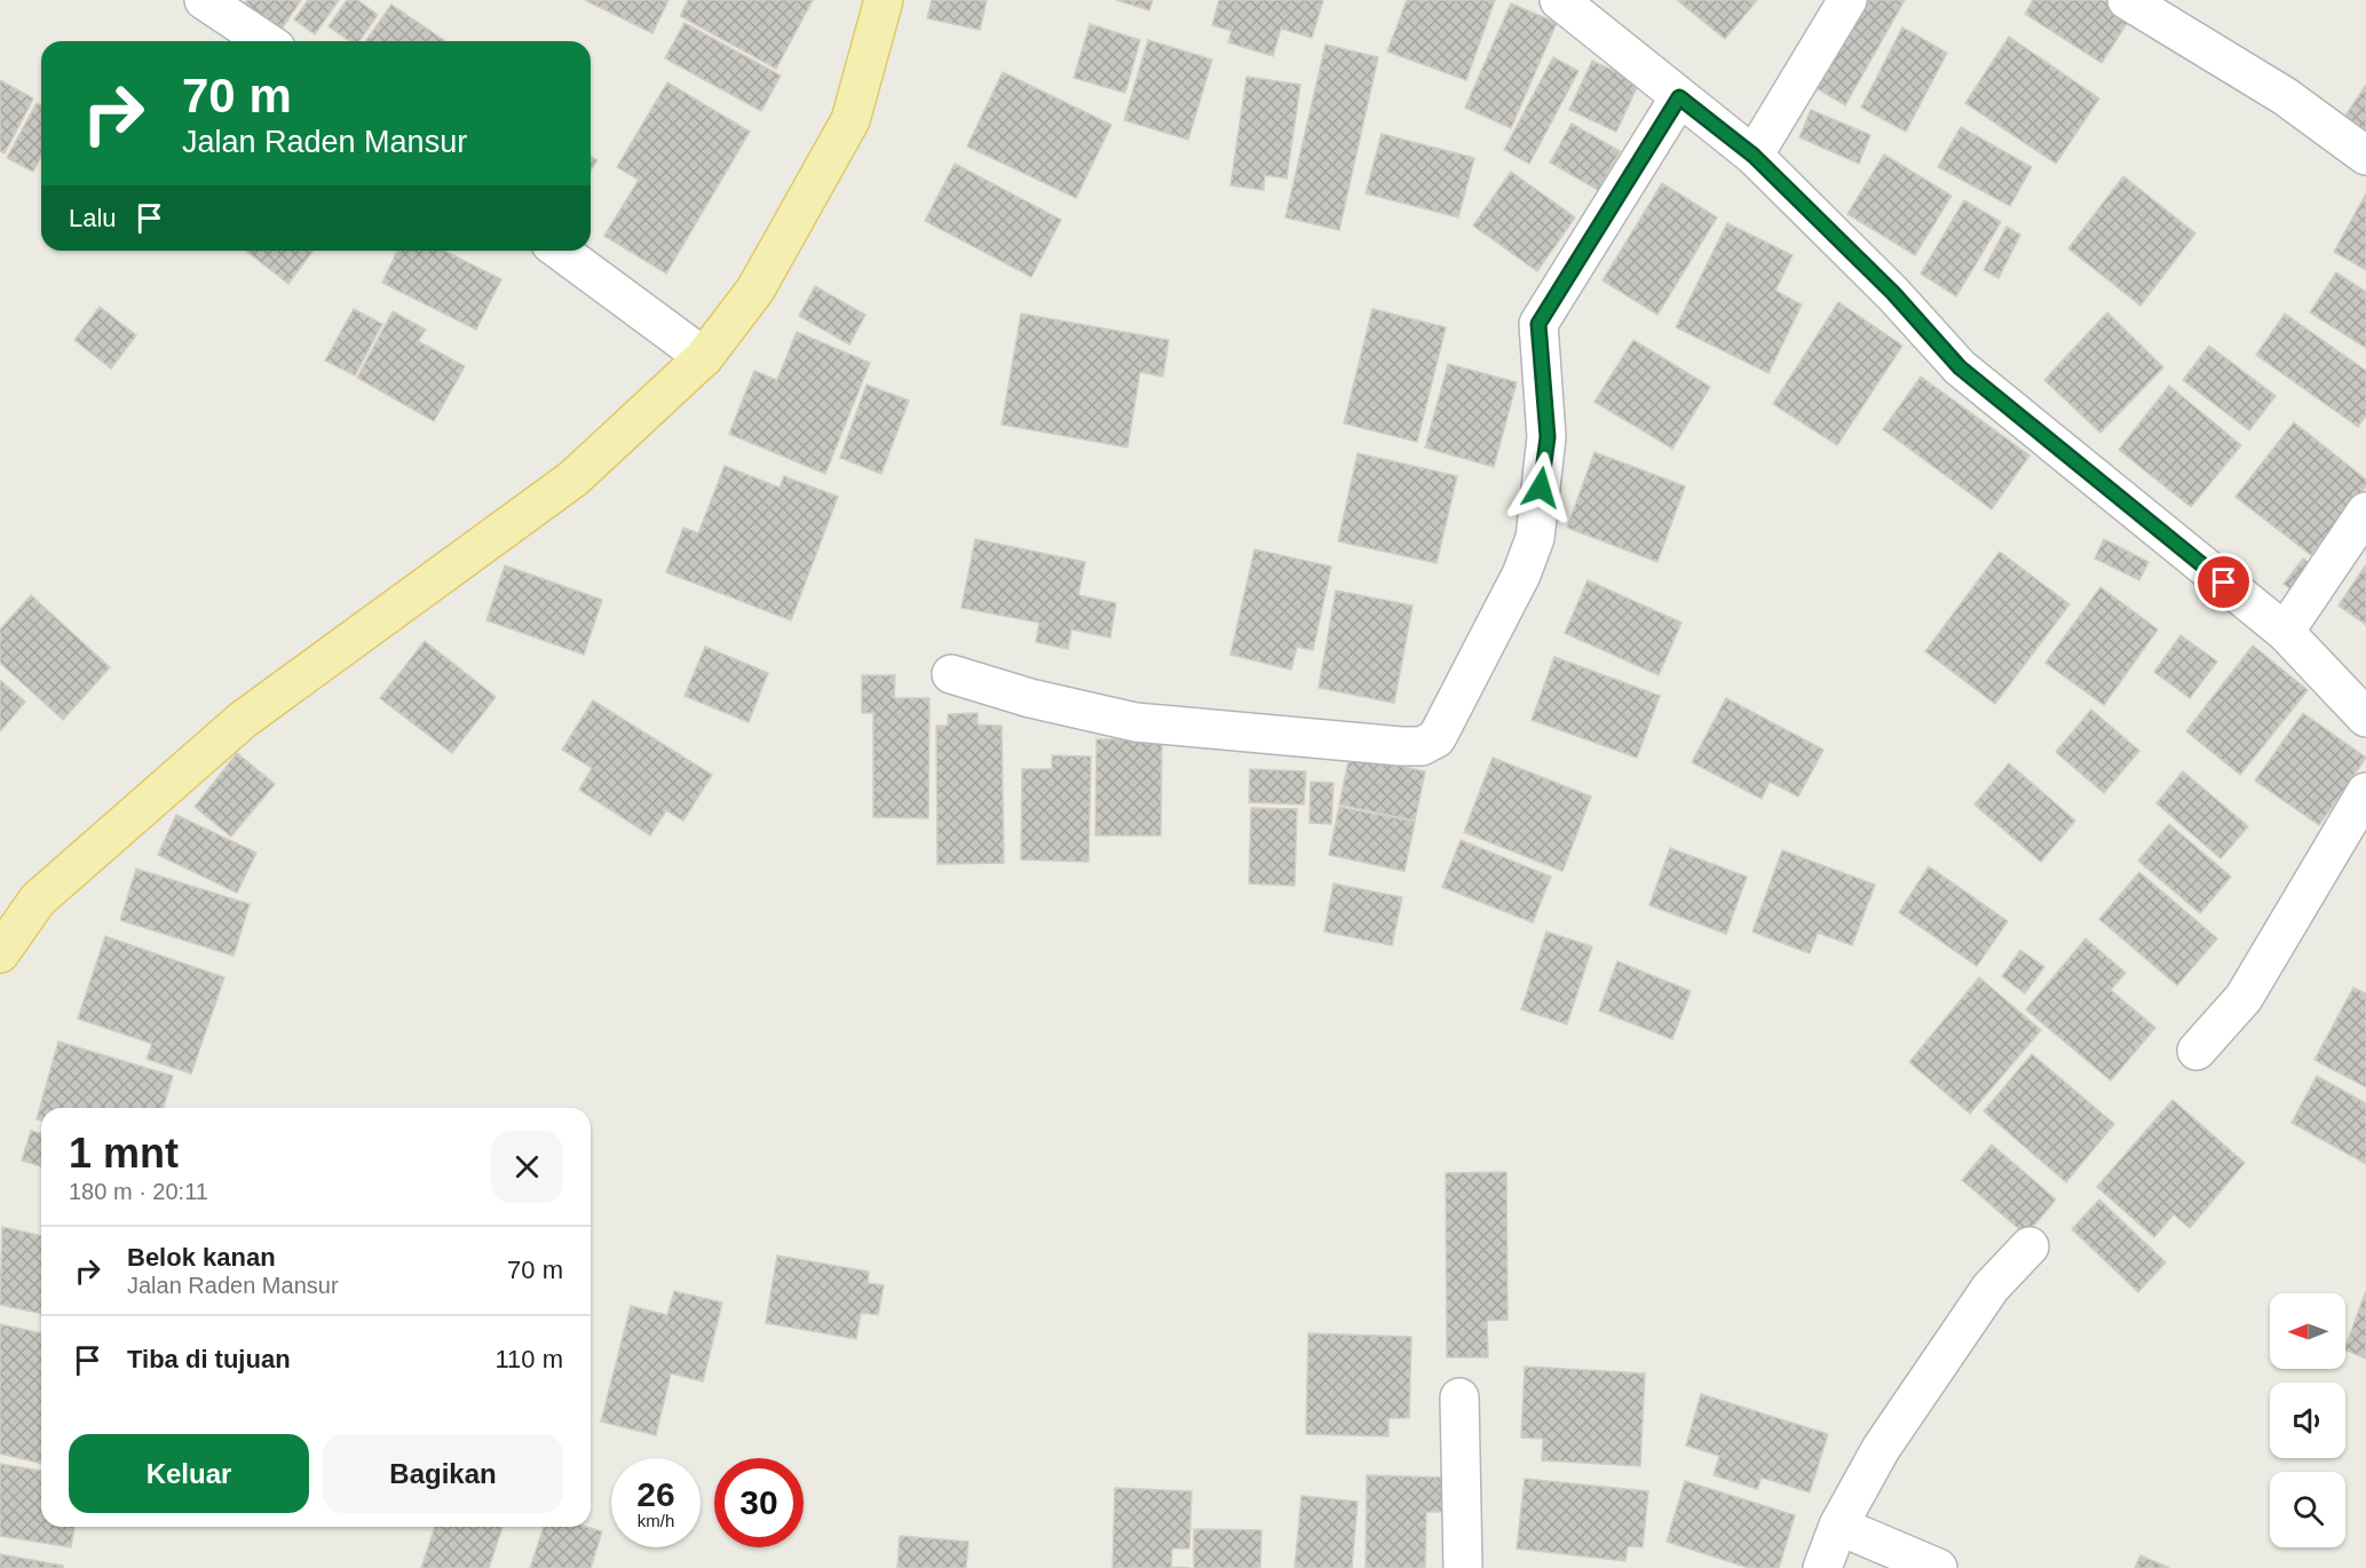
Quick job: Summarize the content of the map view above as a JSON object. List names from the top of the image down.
{
  "north": "left",
  "page": {
    "turn": ["70 m", "Jalan Raden Mansur"],
    "then": "Lalu",
    "heading": ["1 mnt", "180 m · 20:11"],
    "list": [
      {
        "name": "Belok kanan",
        "note": "Jalan Raden Mansur",
        "value": "70 m"
      },
      {
        "name": "Tiba di tujuan",
        "value": "110 m"
      }
    ],
    "buttons": ["Keluar", "Bagikan"],
    "speed": "26 km/h",
    "limit": "30"
  }
}
